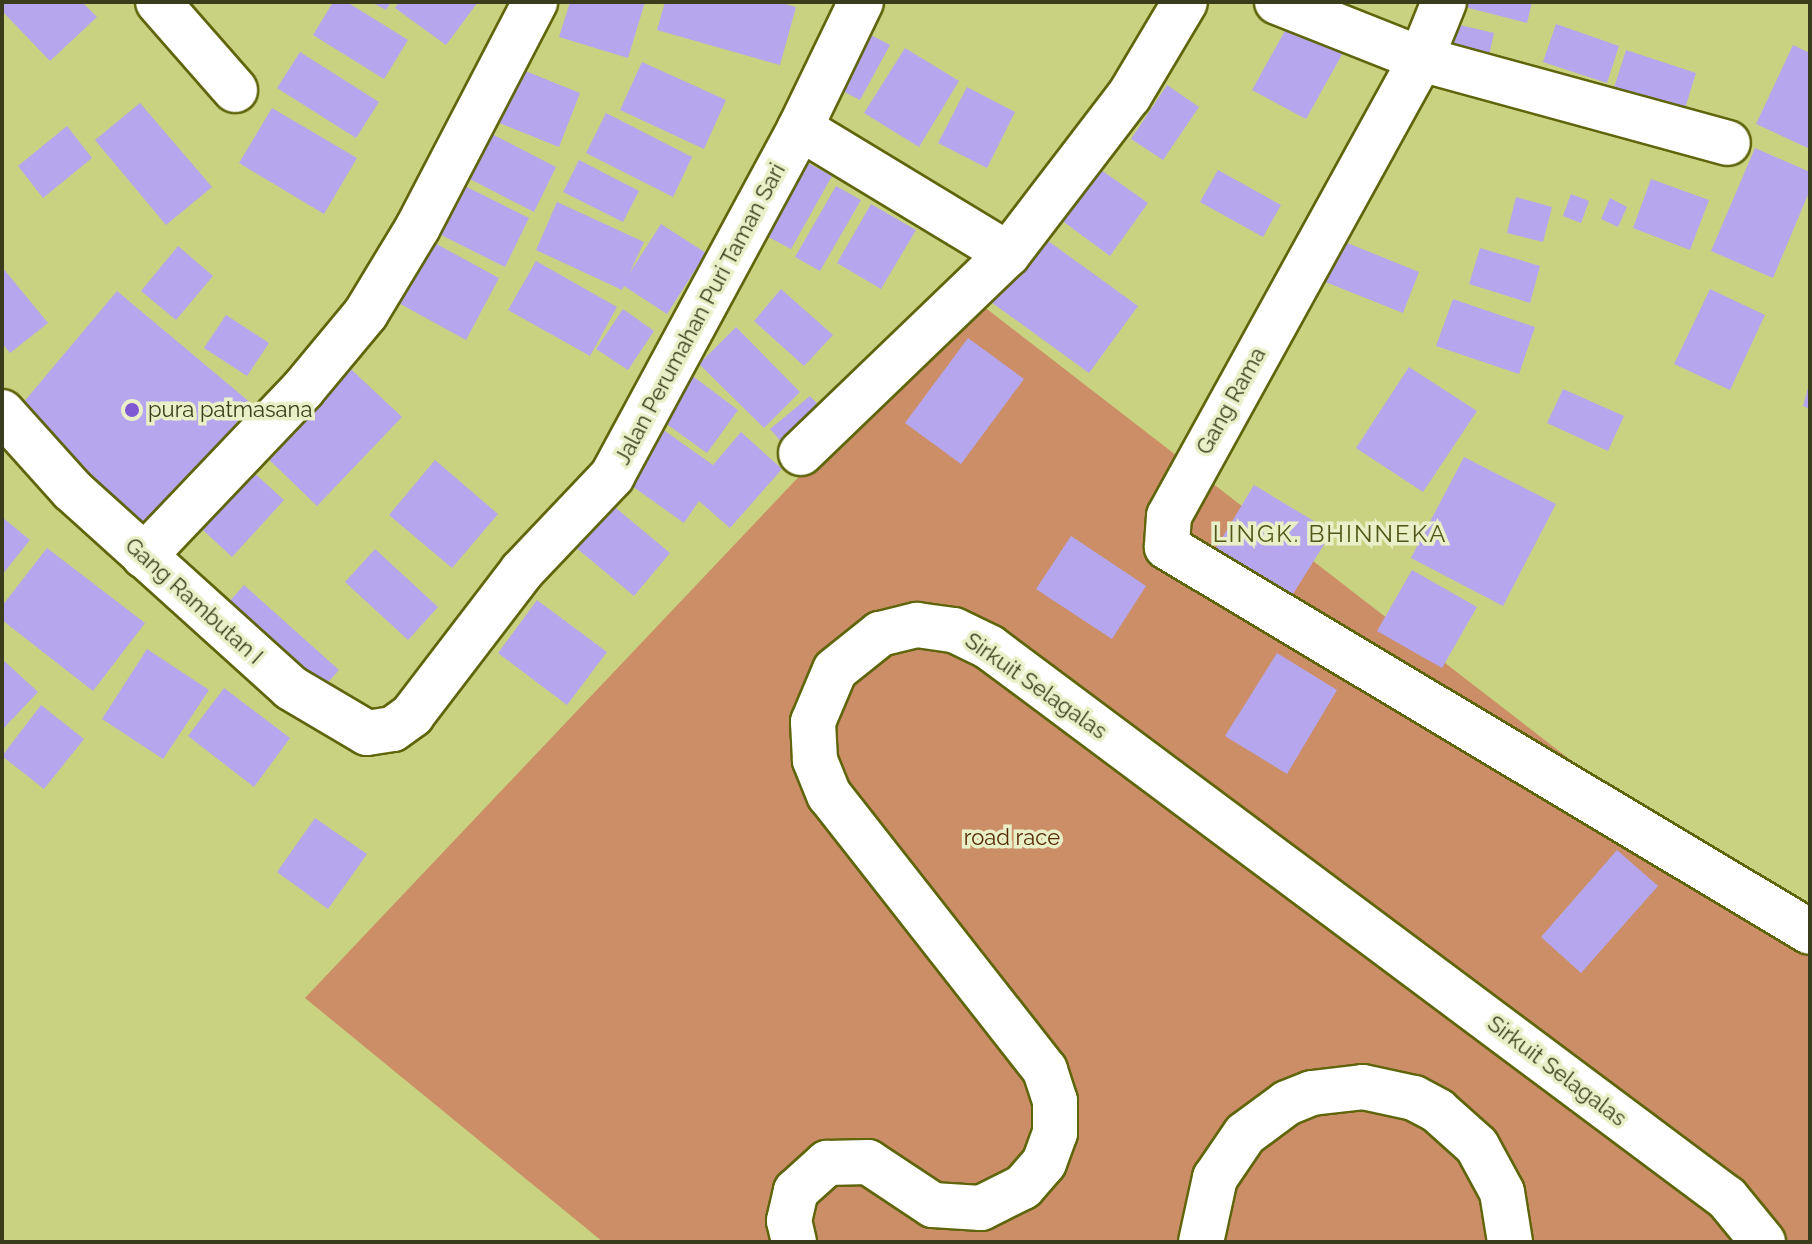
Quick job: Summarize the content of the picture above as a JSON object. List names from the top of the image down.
{
  "streets": {
    "street": [
      "Jalan Perumahan Puri Taman Sari",
      "Gang Rama",
      "Gang Rambutan I",
      "Sirkuit Selagalas"
    ]
  },
  "crossings": [
    ["Jalan Perumahan Puri Taman Sari", "Gang Rambutan I"]
  ],
  "districts": ["LINGK. BHINNEKA"],
  "parks": ["road race"],
  "places": ["pura patmasana"]
}
